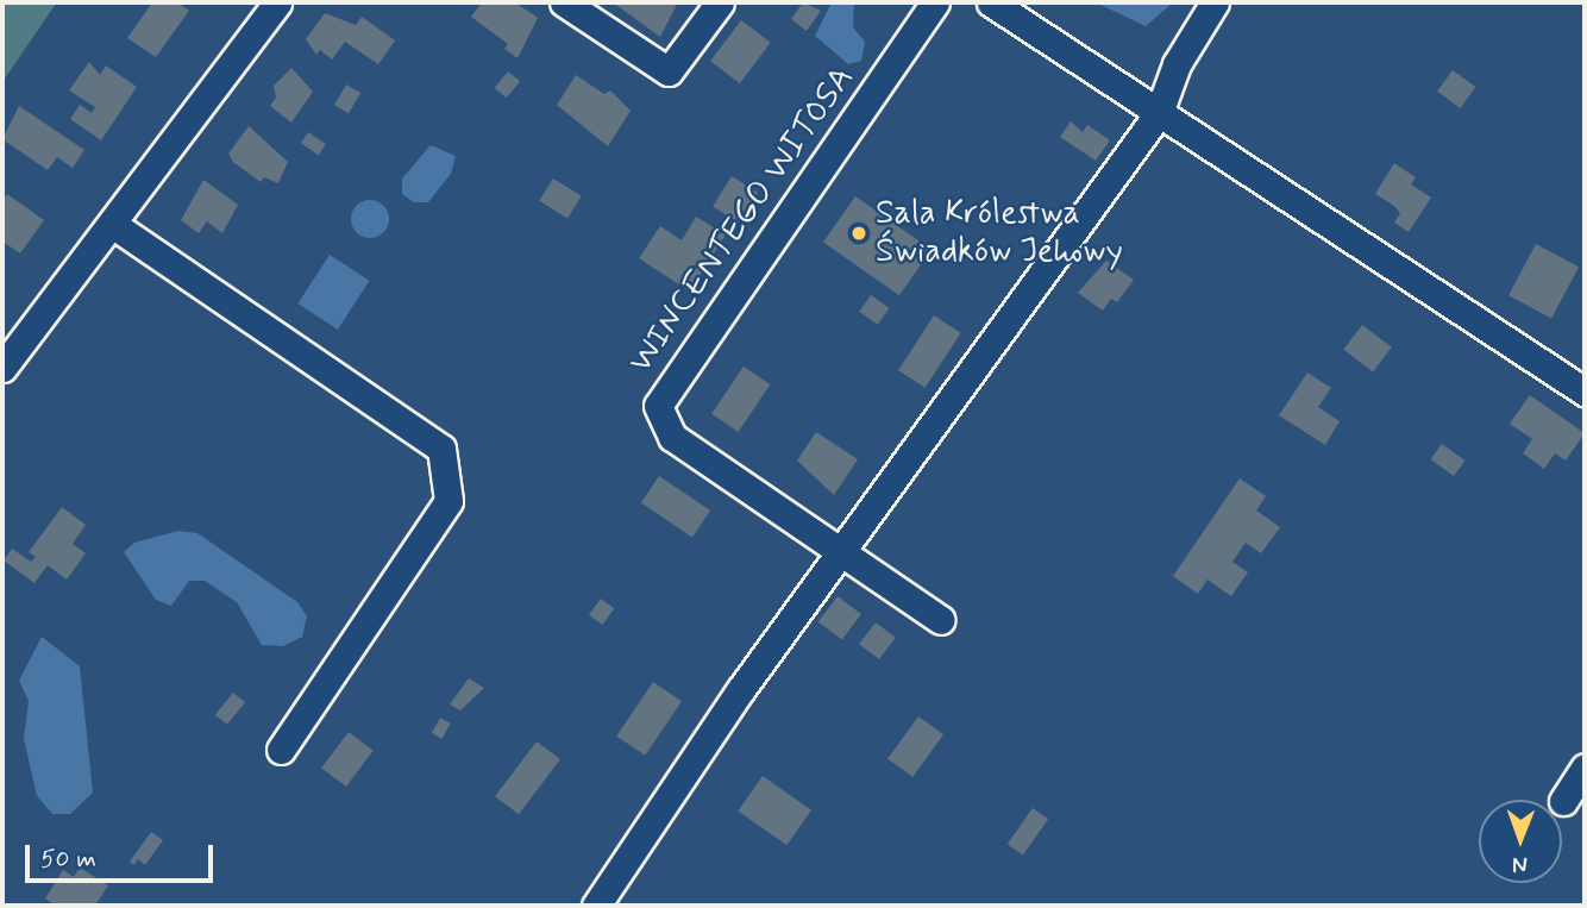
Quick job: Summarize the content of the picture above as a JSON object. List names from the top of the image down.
{
  "streets": {
    "street": ["WINCENTEGO WITOSA"]
  },
  "places": ["Sala Królestwa Świadków Jehowy"],
  "scale_bar": "50 m",
  "north": "bottom"
}
